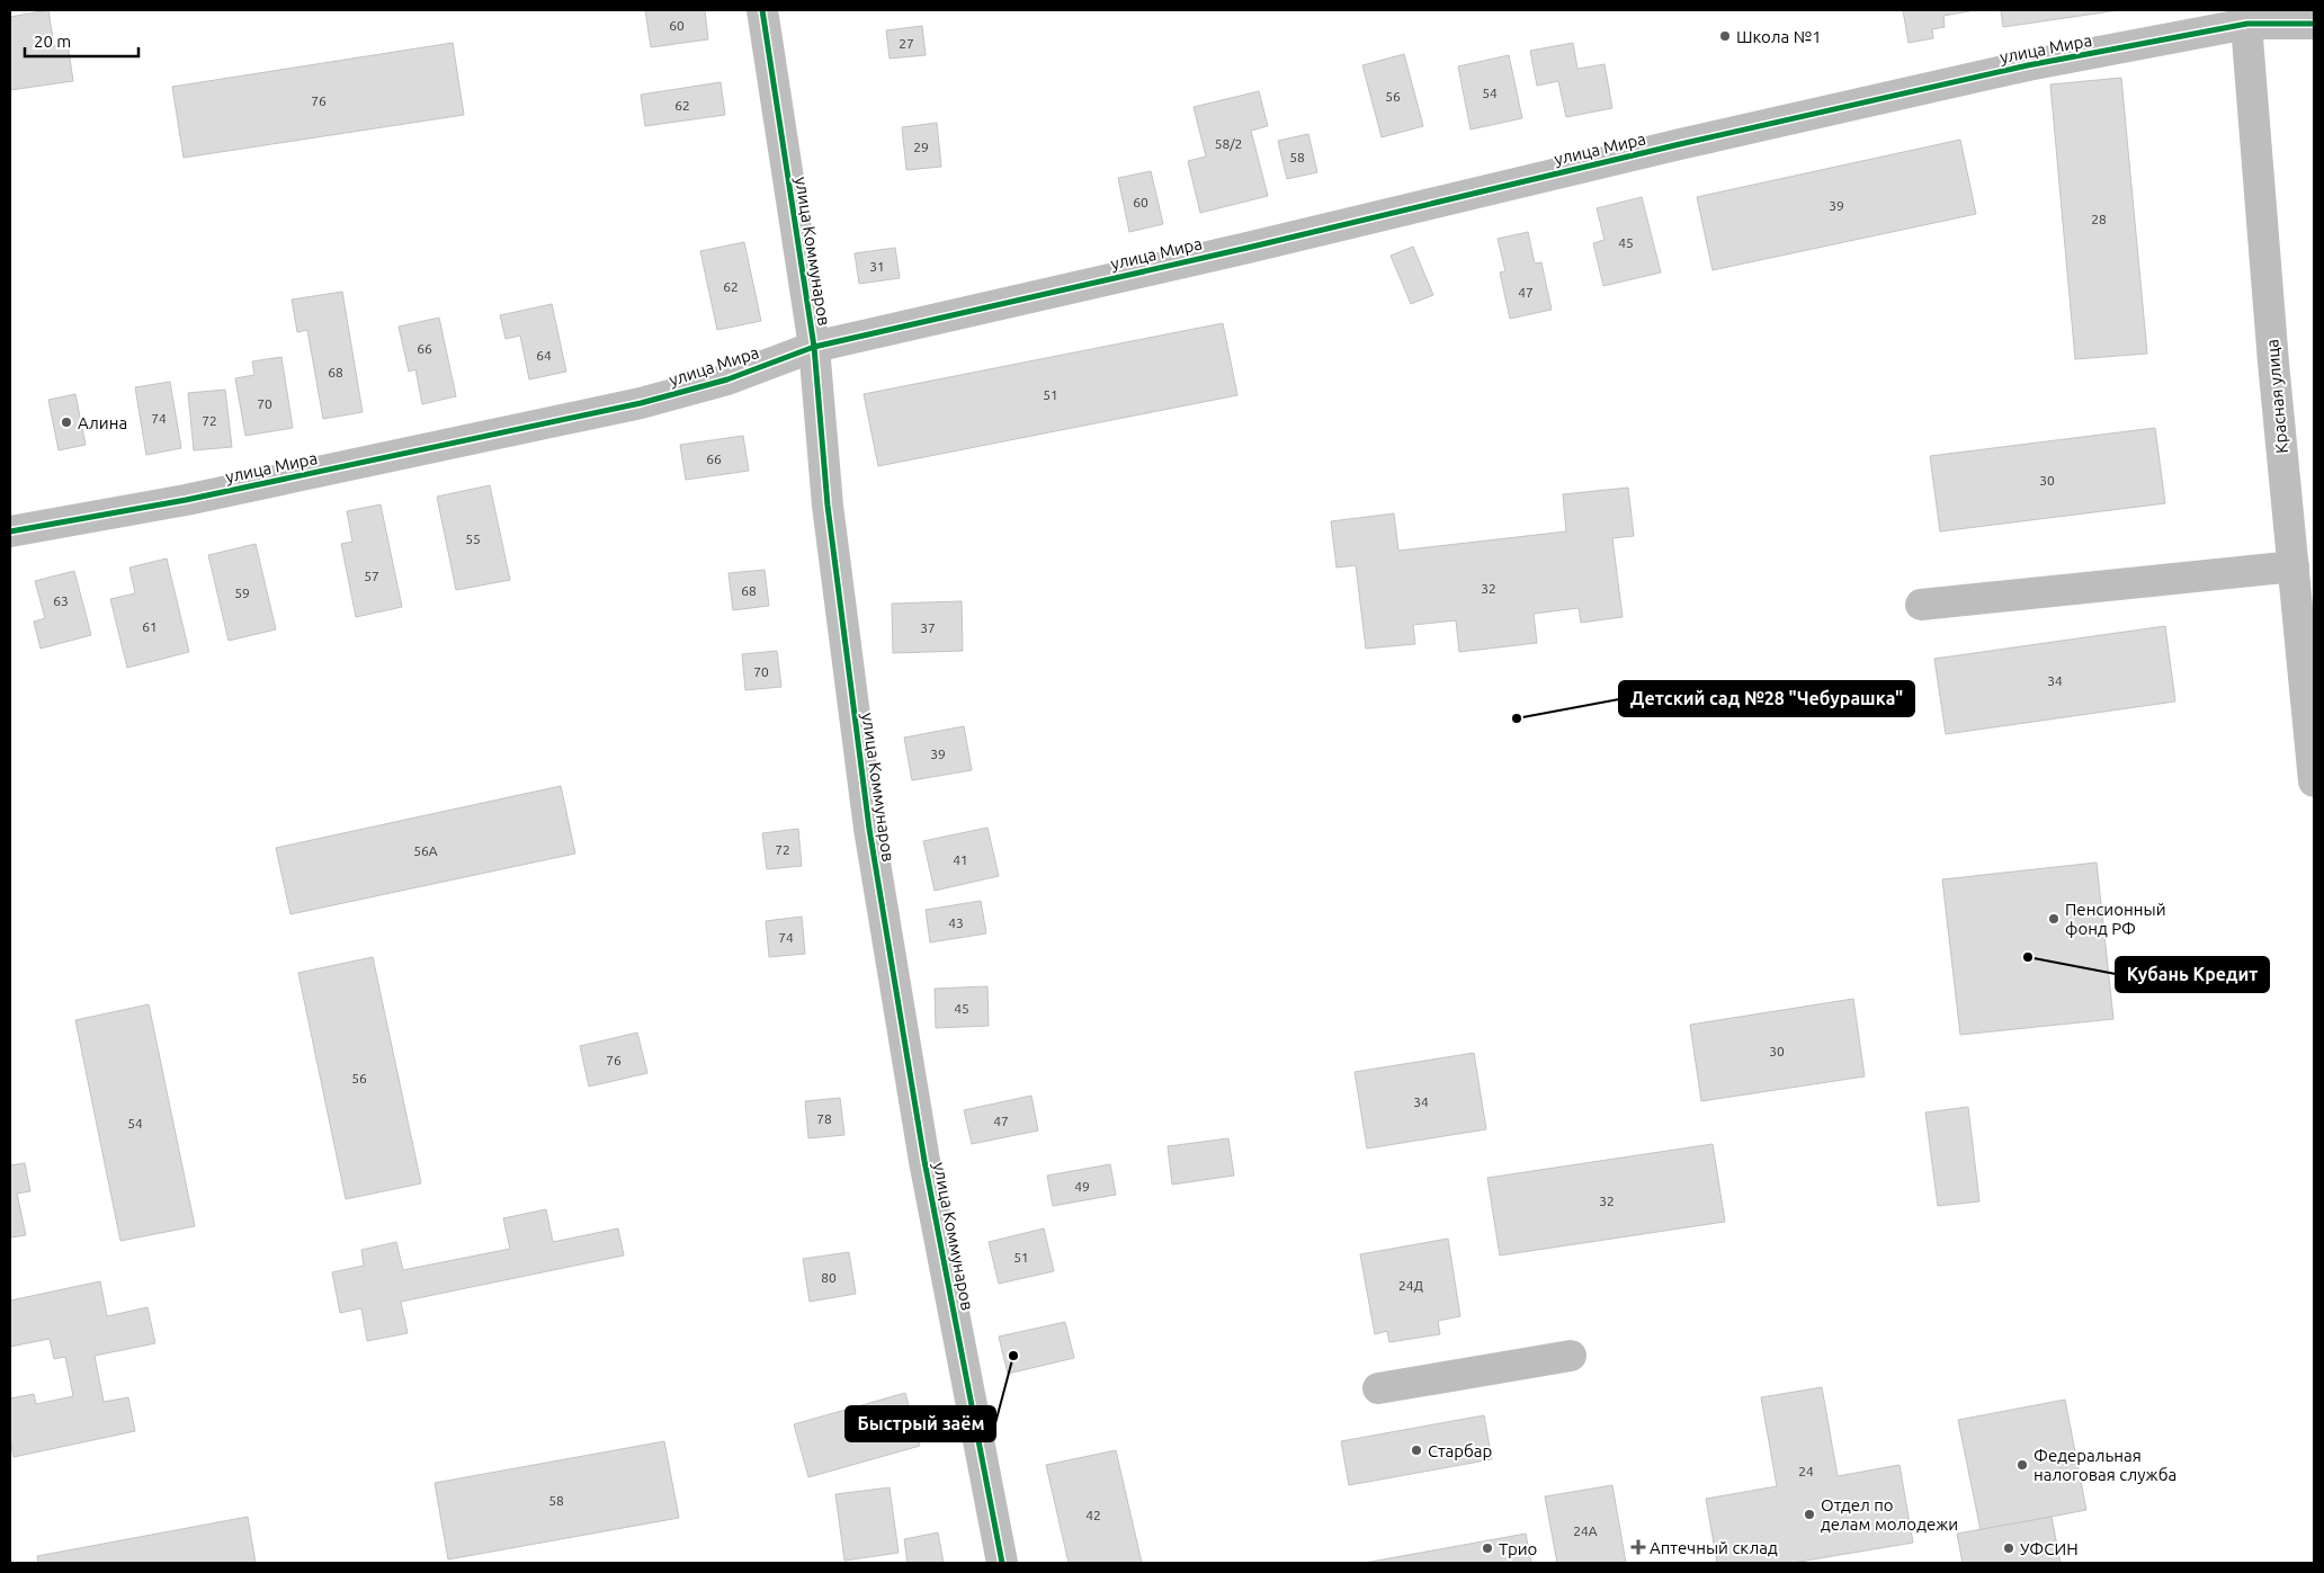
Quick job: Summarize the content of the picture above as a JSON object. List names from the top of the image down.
{
  "streets": {
    "street": ["улица Мира", "улица Коммунаров", "Красная улица"]
  },
  "crossings": [
    ["улица Мира", "улица Коммунаров"],
    ["улица Мира", "Красная улица"]
  ],
  "places": {
    "other": [
      "Школа №1",
      "Алина",
      "Детский сад №28 \"Чебурашка\"",
      "Пенсионный фонд РФ",
      "Кубань Кредит",
      "Быстрый заём",
      "Старбар",
      "Федеральная налоговая служба",
      "Отдел по делам молодежи",
      "Трио",
      "УФСИН"
    ],
    "health": ["Аптечный склад"]
  },
  "house_numbers": [
    "60",
    "27",
    "54",
    "56",
    "76",
    "62",
    "58/2",
    "29",
    "58",
    "60",
    "39",
    "28",
    "45",
    "31",
    "62",
    "47",
    "66",
    "64",
    "68",
    "51",
    "70",
    "74",
    "72",
    "66",
    "30",
    "55",
    "57",
    "32",
    "68",
    "59",
    "63",
    "61",
    "37",
    "70",
    "34",
    "39",
    "72",
    "56А",
    "41",
    "43",
    "74",
    "45",
    "30",
    "76",
    "56",
    "34",
    "78",
    "47",
    "54",
    "49",
    "32",
    "51",
    "80",
    "24Д",
    "24",
    "58",
    "42",
    "24А"
  ],
  "scale_bar": "20 m"
}
